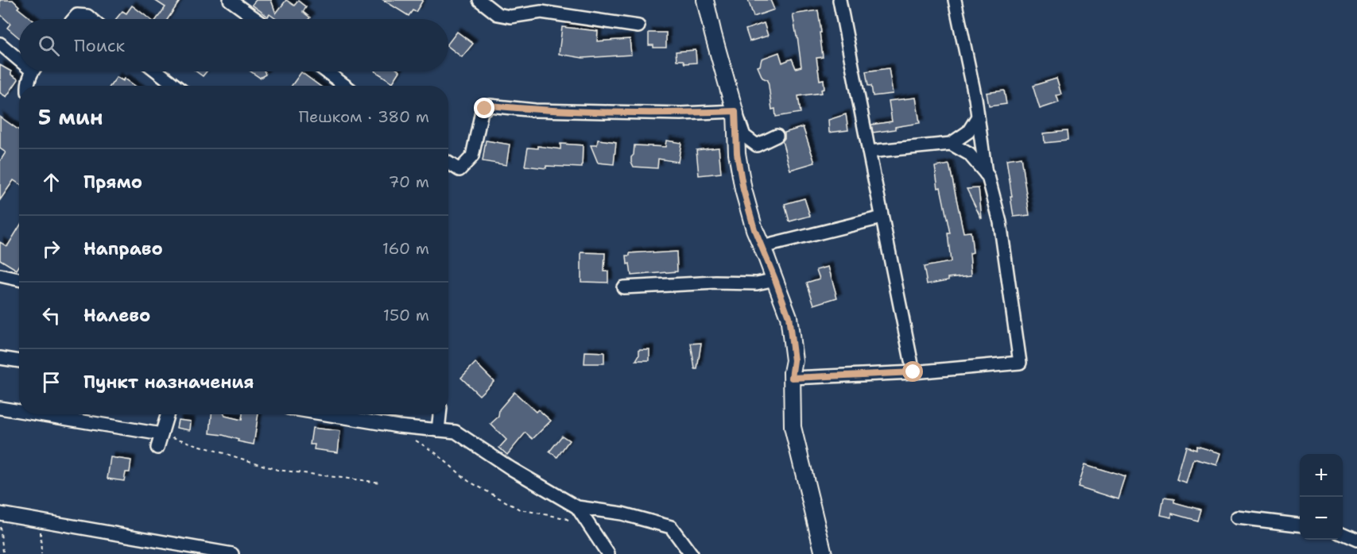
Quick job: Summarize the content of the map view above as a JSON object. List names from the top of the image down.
{
  "page": {
    "search": "Поиск",
    "heading": ["5 мин", "Пешком · 380 m"],
    "list": [
      ["Прямо", "70 m"],
      ["Направо", "160 m"],
      ["Налево", "150 m"],
      "Пункт назначения"
    ],
    "map_buttons": ["+", "−"]
  }
}
